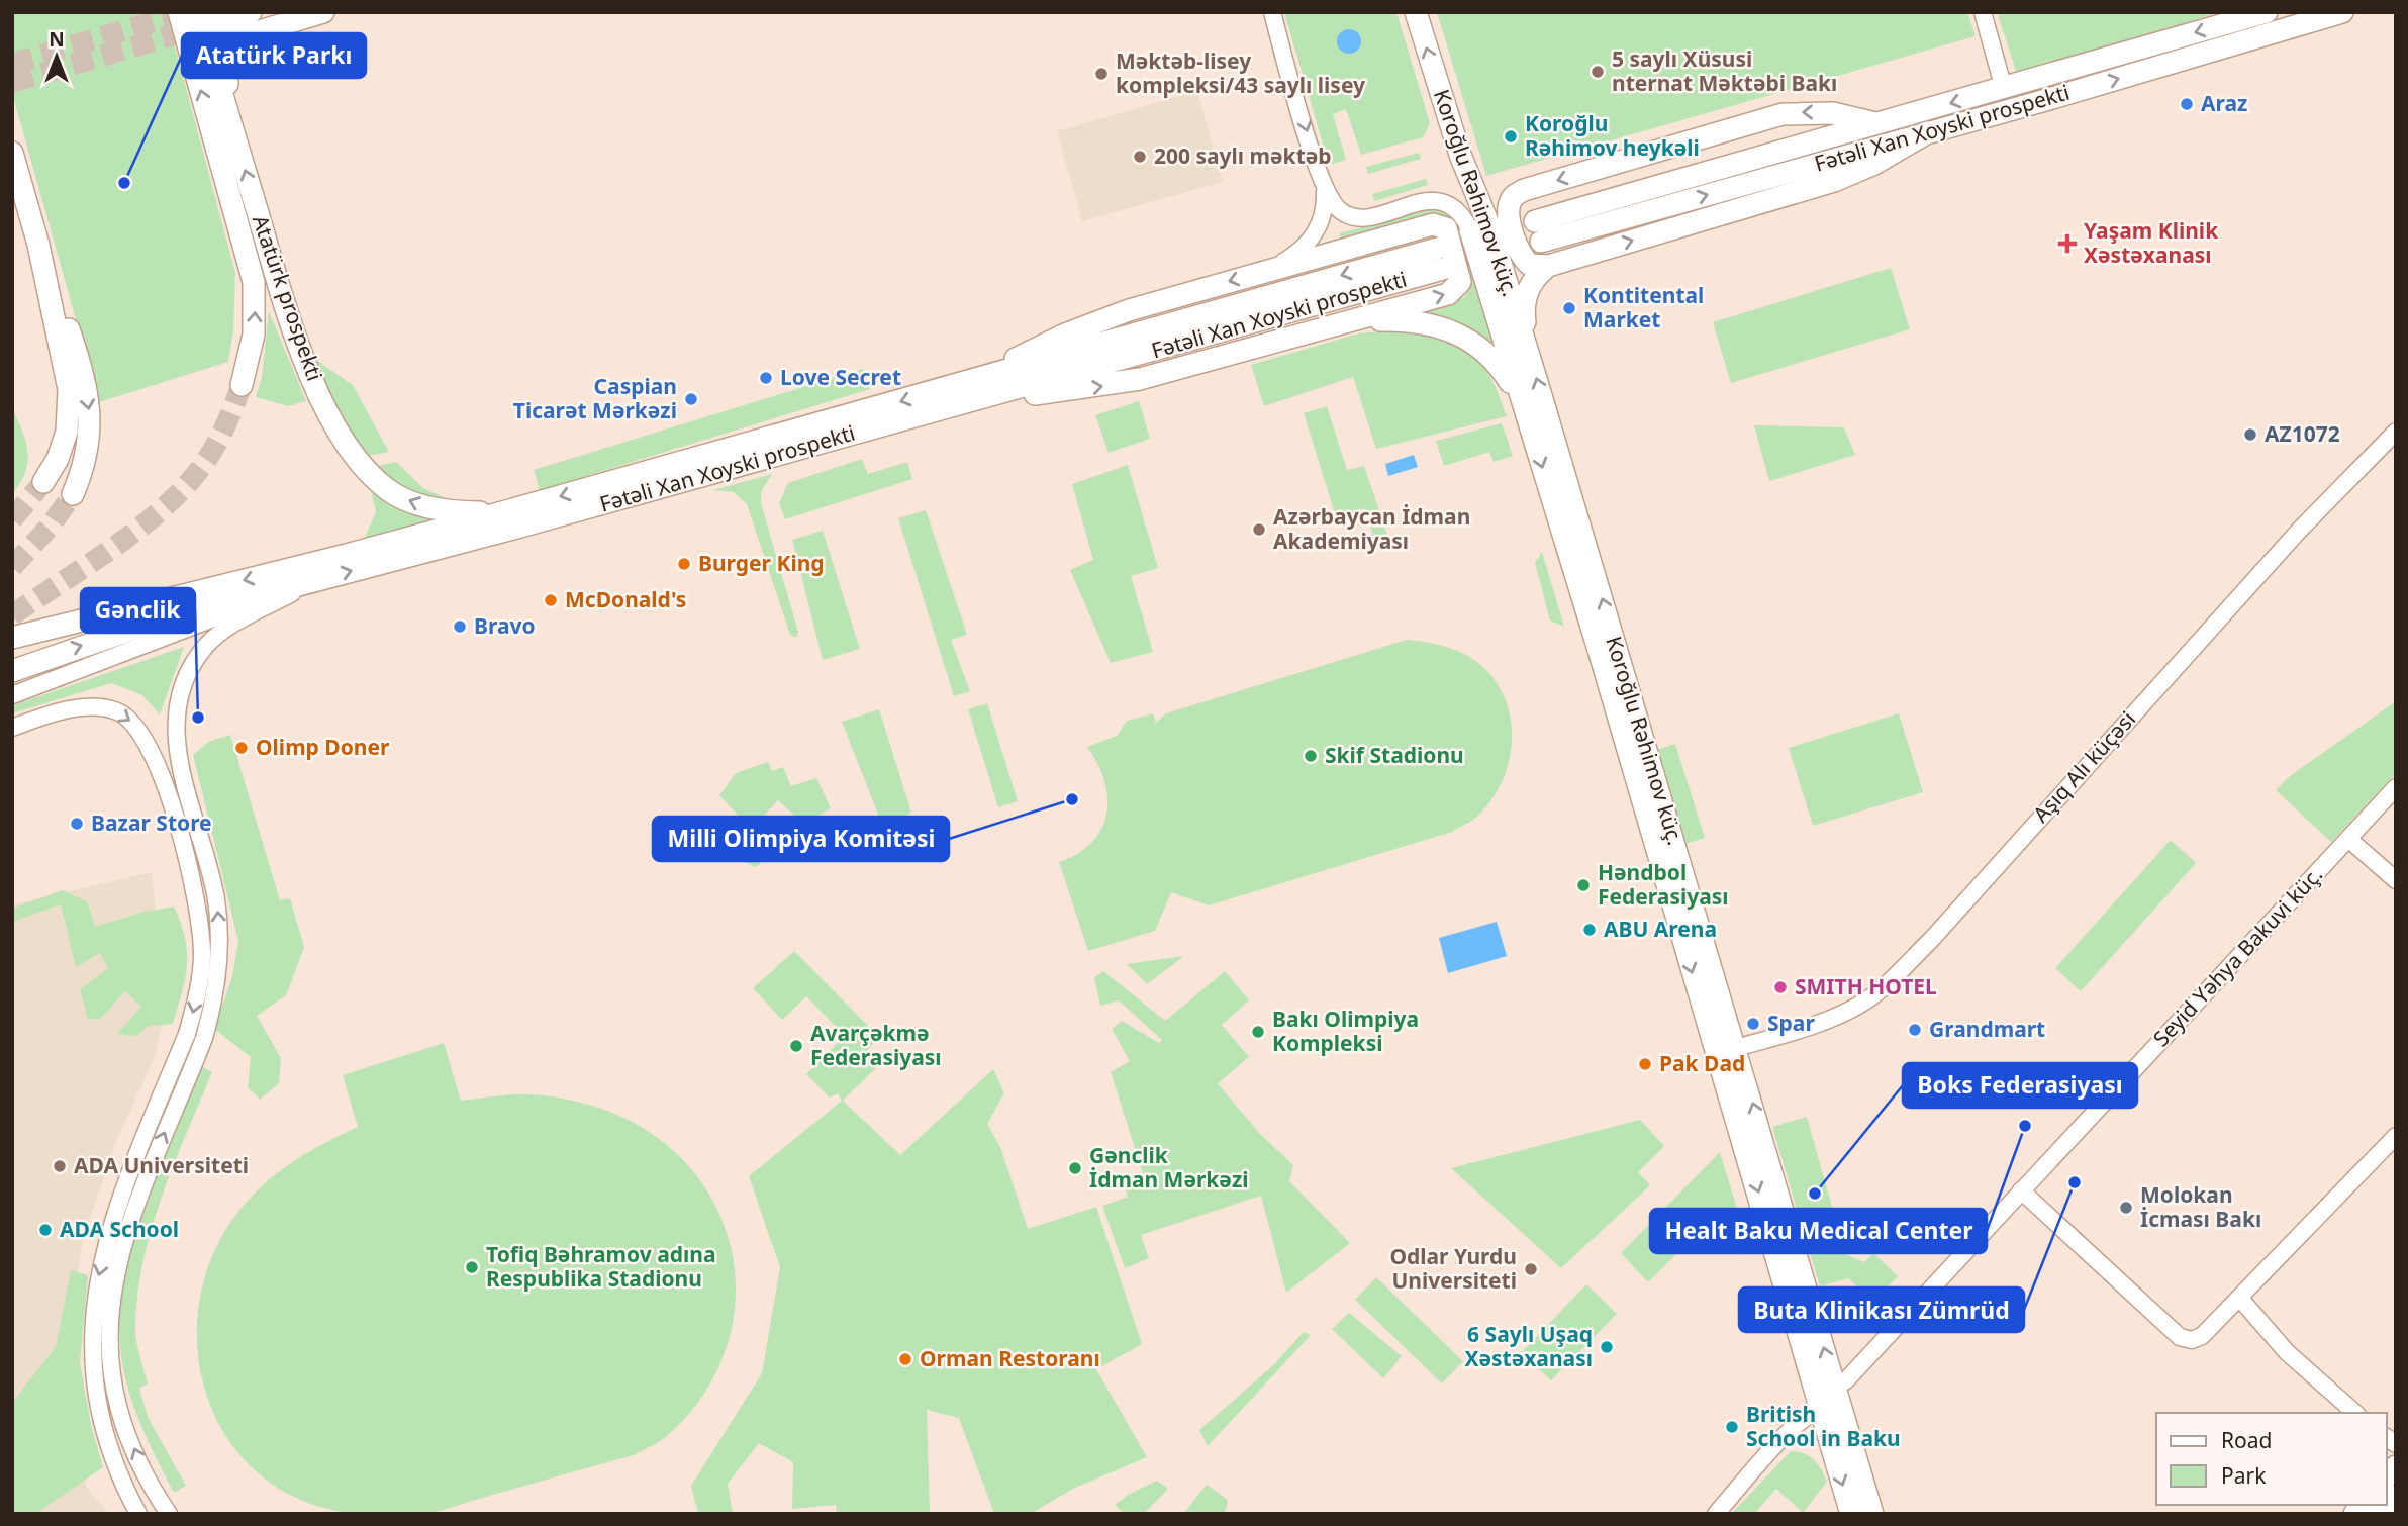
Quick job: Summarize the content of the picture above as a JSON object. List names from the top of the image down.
{
  "streets": {
    "main road": ["Fətəli Xan Xoyski prospekti", "Koroğlu Rəhimov küç.", "Atatürk prospekti"],
    "street": ["Aşıq Alı küçəsi", "Seyid Yəhya Bakuvi küç."]
  },
  "crossings": [
    ["Fətəli Xan Xoyski prospekti", "Atatürk prospekti"],
    ["Koroğlu Rəhimov küç.", "Aşıq Alı küçəsi"],
    ["Koroğlu Rəhimov küç.", "Seyid Yəhya Bakuvi küç."]
  ],
  "one_way": ["Atatürk prospekti"],
  "places": {
    "other": [
      "5 saylı Xüsusi nternat Məktəbi Bakı",
      "Məktəb-lisey kompleksi/43 saylı lisey",
      "Araz",
      "Koroğlu Rəhimov heykəli",
      "200 saylı məktəb",
      "Atatürk Parkı",
      "Kontitental Market",
      "Love Secret",
      "Caspian Ticarət Mərkəzi",
      "AZ1072",
      "Azərbaycan İdman Akademiyası",
      "Burger King",
      "McDonald's",
      "Bravo",
      "Gənclik",
      "Olimp Doner",
      "Skif Stadionu",
      "Milli Olimpiya Komitəsi",
      "Bazar Store",
      "Həndbol Federasiyası",
      "ABU Arena",
      "SMITH HOTEL",
      "Spar",
      "Grandmart",
      "Bakı Olimpiya Kompleksi",
      "Avarçəkmə Federasiyası",
      "Pak Dad",
      "Healt Baku Medical Center",
      "ADA Universiteti",
      "Gənclik İdman Mərkəzi",
      "Buta Klinikası Zümrüd",
      "Boks Federasiyası",
      "Molokan İcması Bakı",
      "ADA School",
      "Tofiq Bəhramov adına Respublika Stadionu",
      "Odlar Yurdu Universiteti",
      "6 Saylı Uşaq Xəstəxanası",
      "Orman Restoranı",
      "British School in Baku"
    ],
    "health": ["Yaşam Klinik Xəstəxanası"]
  },
  "legend": ["Road", "Park"],
  "north": "top"
}
